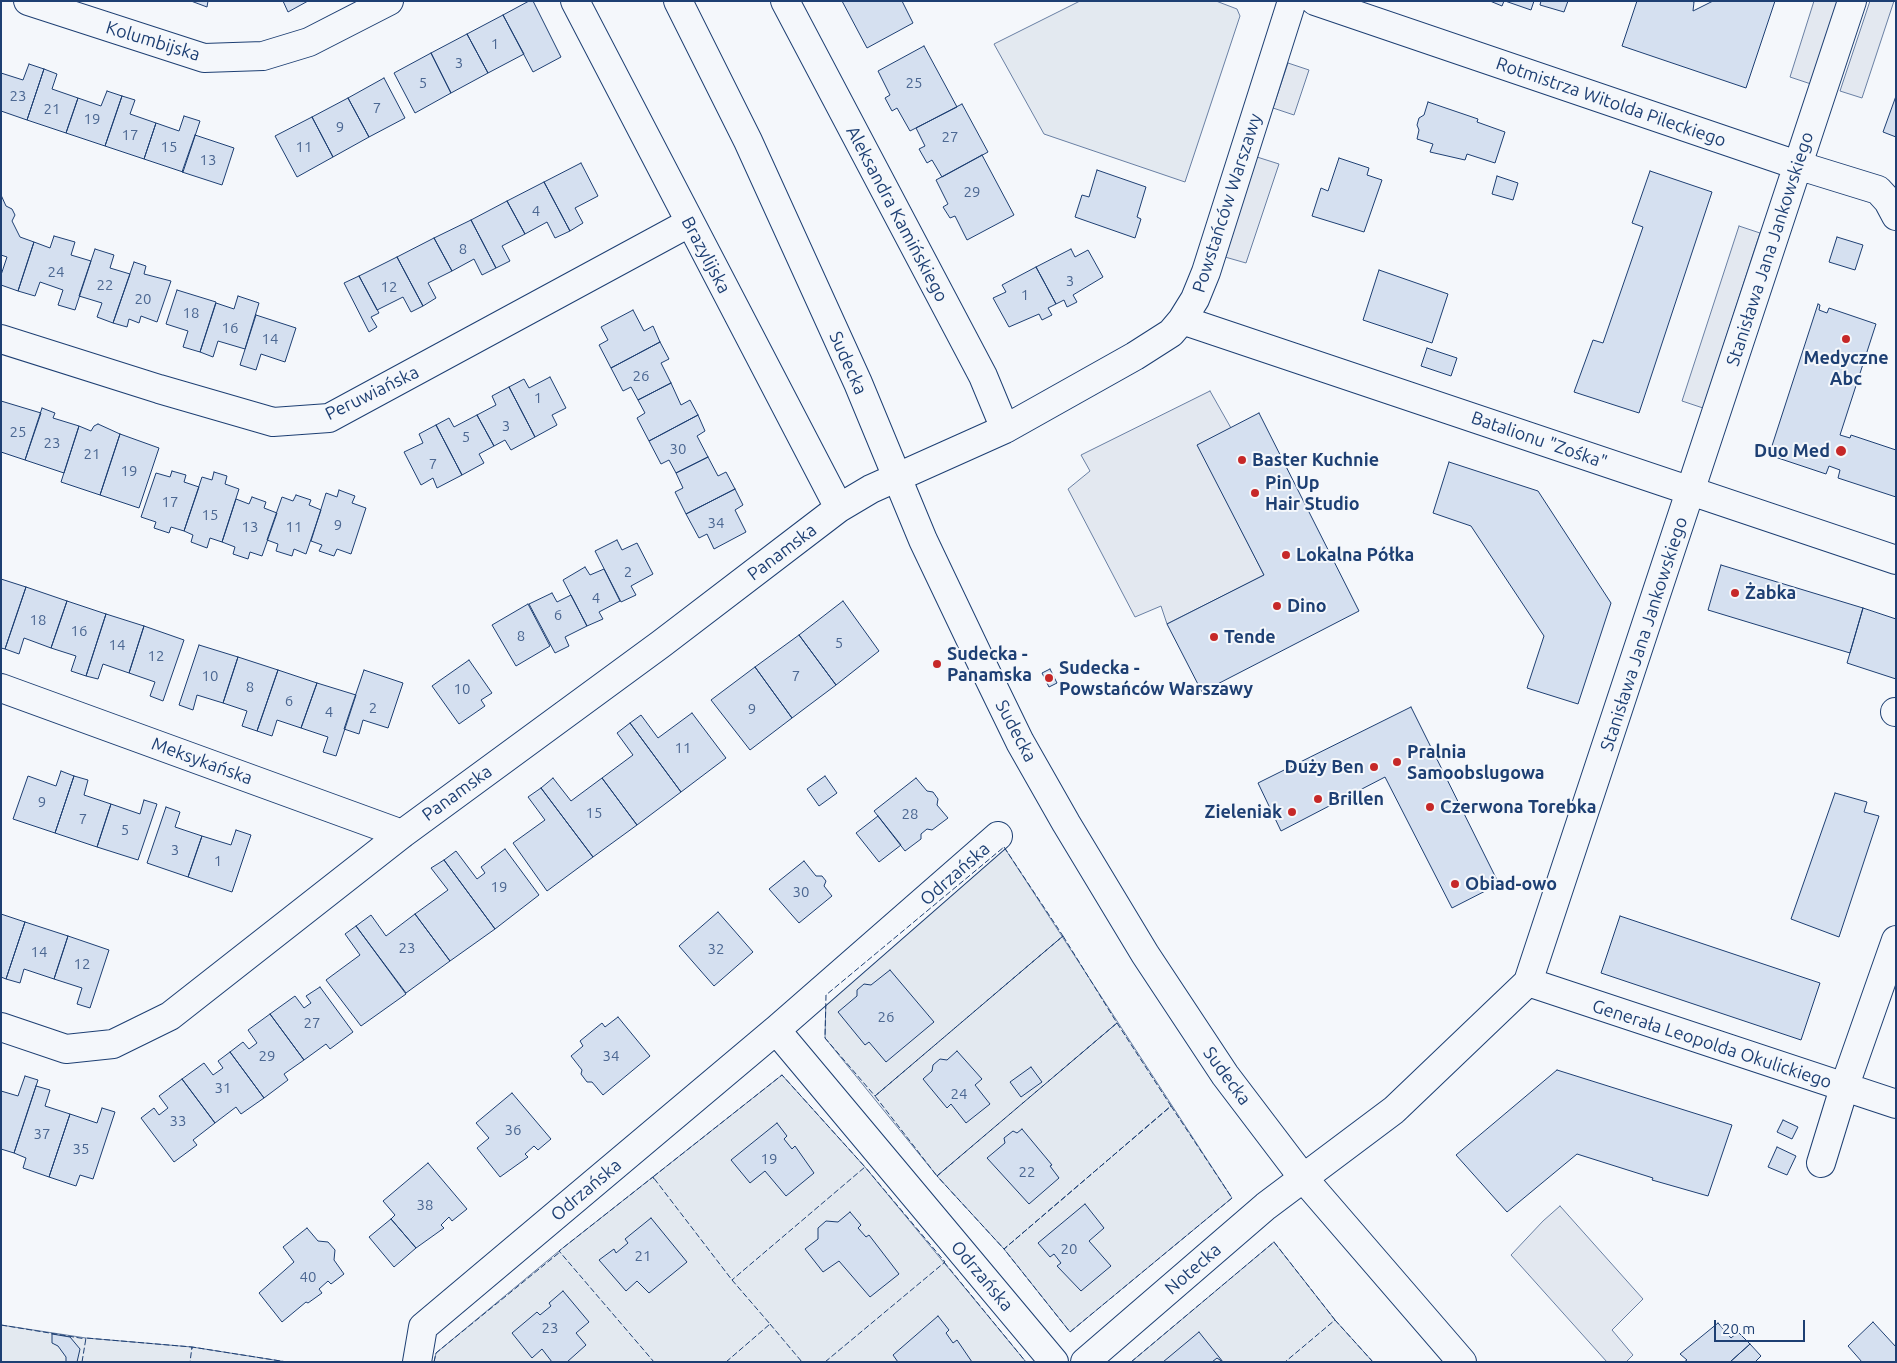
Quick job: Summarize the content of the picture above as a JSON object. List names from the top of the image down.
{
  "streets": {
    "street": [
      "Kolumbijska",
      "Rotmistrza Witolda Pileckiego",
      "Powstańców Warszawy",
      "Aleksandra Kamińskiego",
      "Stanisława Jana Jankowskiego",
      "Brazylijska",
      "Sudecka",
      "Peruwiańska",
      "Batalionu \"Zośka\"",
      "Panamska",
      "Meksykańska",
      "Odrzańska",
      "Generała Leopolda Okulickiego",
      "Notecka"
    ]
  },
  "crossings": [
    ["Rotmistrza Witolda Pileckiego", "Stanisława Jana Jankowskiego"],
    ["Powstańców Warszawy", "Aleksandra Kamińskiego"],
    ["Powstańców Warszawy", "Sudecka"],
    ["Powstańców Warszawy", "Batalionu \"Zośka\""],
    ["Powstańców Warszawy", "Panamska"],
    ["Stanisława Jana Jankowskiego", "Sudecka"],
    ["Stanisława Jana Jankowskiego", "Batalionu \"Zośka\""],
    ["Stanisława Jana Jankowskiego", "Generała Leopolda Okulickiego"],
    ["Stanisława Jana Jankowskiego", "Notecka"],
    ["Brazylijska", "Peruwiańska"],
    ["Brazylijska", "Panamska"],
    ["Sudecka", "Panamska"],
    ["Sudecka", "Notecka"],
    ["Panamska", "Meksykańska"]
  ],
  "places": [
    "Medyczne Abc",
    "Duo Med",
    "Baster Kuchnie",
    "Pin Up Hair Studio",
    "Lokalna Półka",
    "Żabka",
    "Dino",
    "Tende",
    "Sudecka - Panamska",
    "Sudecka - Powstańców Warszawy",
    "Pralnia Samoobslugowa",
    "Duży Ben",
    "Brillen",
    "Czerwona Torebka",
    "Zieleniak",
    "Obiad-owo"
  ],
  "house_numbers": [
    "1",
    "3",
    "5",
    "25",
    "23",
    "7",
    "21",
    "19",
    "9",
    "17",
    "27",
    "15",
    "11",
    "13",
    "29",
    "4",
    "8",
    "24",
    "3",
    "22",
    "12",
    "1",
    "20",
    "18",
    "16",
    "14",
    "26",
    "1",
    "3",
    "25",
    "5",
    "23",
    "30",
    "21",
    "7",
    "19",
    "17",
    "15",
    "34",
    "9",
    "13",
    "11",
    "2",
    "4",
    "6",
    "18",
    "16",
    "8",
    "5",
    "14",
    "12",
    "10",
    "7",
    "8",
    "10",
    "6",
    "2",
    "9",
    "4",
    "11",
    "9",
    "15",
    "28",
    "7",
    "5",
    "3",
    "1",
    "19",
    "30",
    "23",
    "32",
    "14",
    "12",
    "26",
    "27",
    "29",
    "34",
    "31",
    "24",
    "33",
    "36",
    "37",
    "35",
    "19",
    "22",
    "38",
    "20",
    "21",
    "40",
    "23"
  ],
  "scale_bar": "20 m"
}
